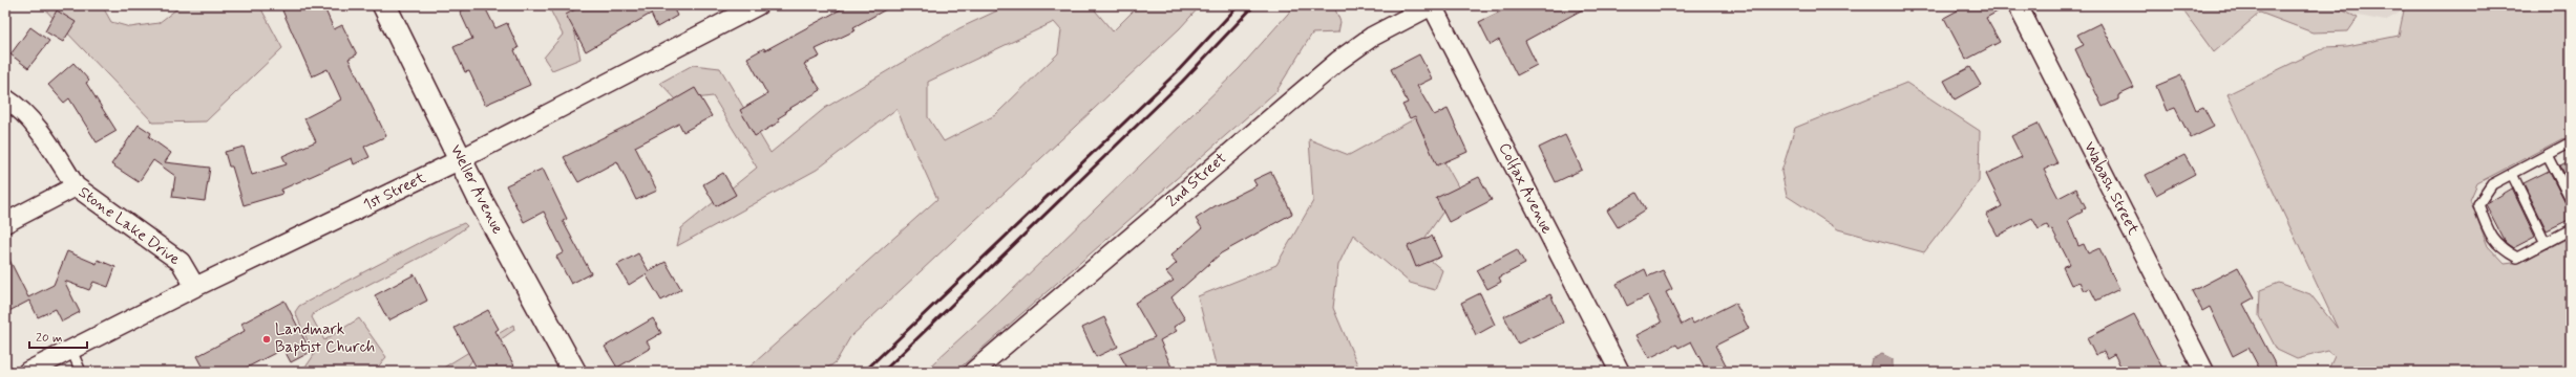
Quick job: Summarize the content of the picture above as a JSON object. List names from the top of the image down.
{
  "streets": {
    "street": [
      "2nd Street",
      "Colfax Avenue",
      "Wabash Street",
      "Weller Avenue",
      "1st Street",
      "Stone Lake Drive"
    ]
  },
  "crossings": [
    ["2nd Street", "Colfax Avenue"],
    ["Weller Avenue", "1st Street"],
    ["1st Street", "Stone Lake Drive"]
  ],
  "places": ["Landmark Baptist Church"],
  "scale_bar": "20 m"
}
